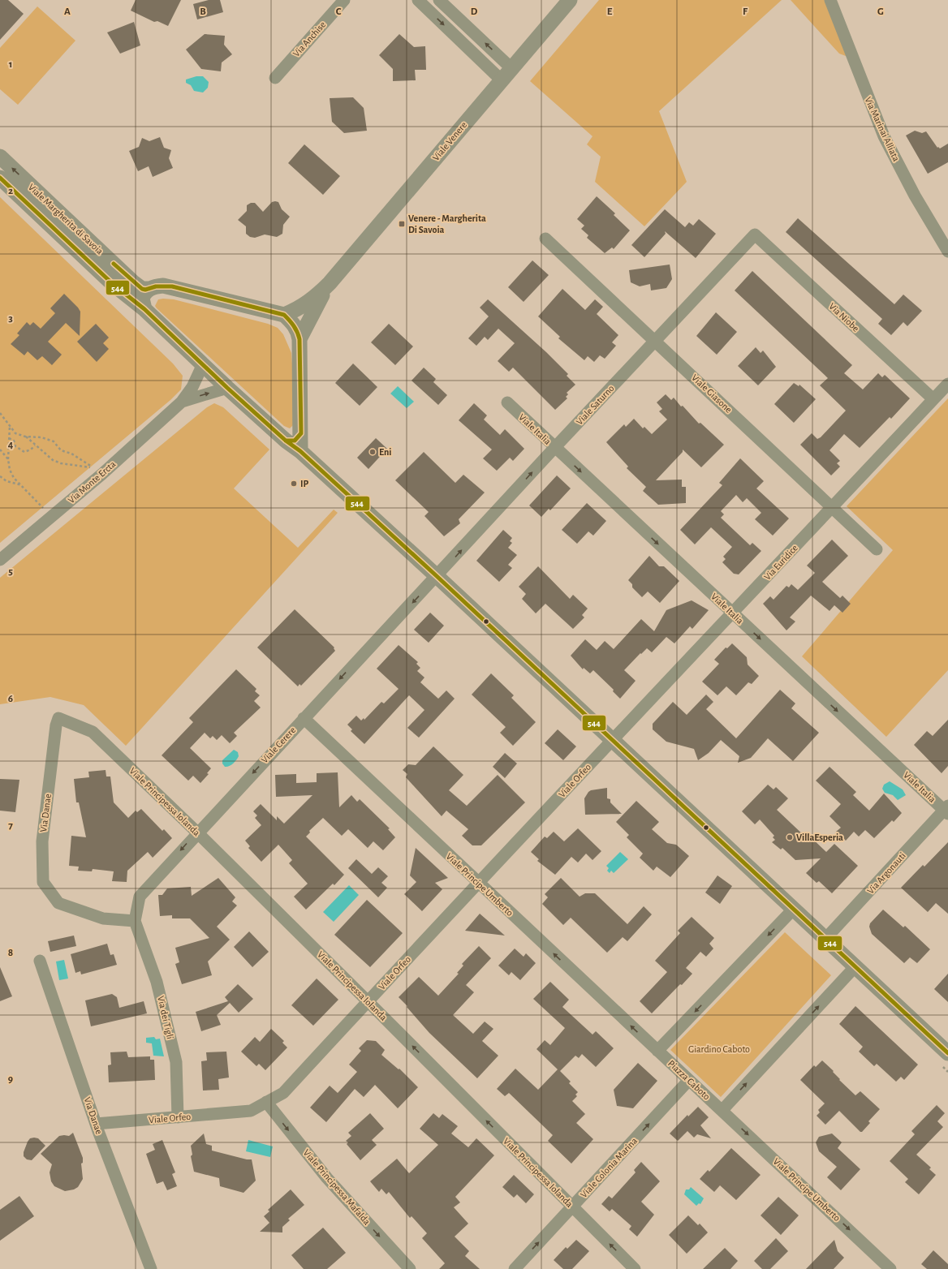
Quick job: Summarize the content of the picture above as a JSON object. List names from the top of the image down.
{
  "streets": {
    "street": [
      "Via Anchise",
      "Via Marinai Alliata",
      "Viale Venere",
      "Viale Margherita di Savoia",
      "Via Niobe",
      "Viale Giasone",
      "Viale Saturno",
      "Viale Italia",
      "Via Monte Ercta",
      "Via Euridice",
      "Viale Cerere",
      "Viale Orfeo",
      "Viale Principessa Iolanda",
      "Via Danae",
      "Via Argonauti",
      "Viale Principe Umberto",
      "Via dei Tigli",
      "Piazza Caboto",
      "Viale Colonia Marina",
      "Viale Principessa Mafalda"
    ]
  },
  "crossings": [
    ["Viale Margherita di Savoia", "Viale Saturno"],
    ["Viale Margherita di Savoia", "Via Monte Ercta"],
    ["Viale Margherita di Savoia", "Via Euridice"],
    ["Viale Margherita di Savoia", "Viale Cerere"],
    ["Viale Margherita di Savoia", "Viale Orfeo"],
    ["Viale Margherita di Savoia", "Via Argonauti"],
    ["Via Niobe", "Viale Saturno"],
    ["Via Niobe", "Via Euridice"],
    ["Viale Giasone", "Viale Saturno"],
    ["Viale Giasone", "Via Euridice"],
    ["Viale Saturno", "Viale Italia"],
    ["Viale Saturno", "Viale Cerere"],
    ["Viale Italia", "Via Euridice"],
    ["Viale Italia", "Via Argonauti"],
    ["Via Euridice", "Viale Orfeo"],
    ["Viale Cerere", "Viale Principessa Iolanda"],
    ["Viale Cerere", "Via Danae"],
    ["Viale Cerere", "Viale Principe Umberto"],
    ["Viale Cerere", "Via dei Tigli"],
    ["Viale Orfeo", "Viale Principessa Iolanda"],
    ["Viale Orfeo", "Via Danae"],
    ["Viale Orfeo", "Viale Principe Umberto"],
    ["Viale Orfeo", "Via dei Tigli"],
    ["Viale Orfeo", "Viale Principessa Mafalda"],
    ["Viale Principessa Iolanda", "Via Danae"],
    ["Viale Principessa Iolanda", "Viale Colonia Marina"],
    ["Via Danae", "Via dei Tigli"],
    ["Viale Principe Umberto", "Piazza Caboto"],
    ["Piazza Caboto", "Viale Colonia Marina"]
  ],
  "one_way": [
    "Viale Saturno",
    "Viale Italia",
    "Viale Cerere",
    "Viale Principessa Iolanda",
    "Viale Colonia Marina",
    "Viale Principessa Mafalda"
  ],
  "parks": ["Giardino Caboto"],
  "places": {
    "transit": ["Venere - Margherita Di Savoia"],
    "other": ["Eni", "IP", "VillaEsperia"]
  },
  "lines": ["transit line 544"],
  "grid": {
    "columns": [
      "A",
      "B",
      "C",
      "D",
      "E",
      "F",
      "G"
    ],
    "rows": [
      "1",
      "2",
      "3",
      "4",
      "5",
      "6",
      "7",
      "8",
      "9"
    ]
  }
}
